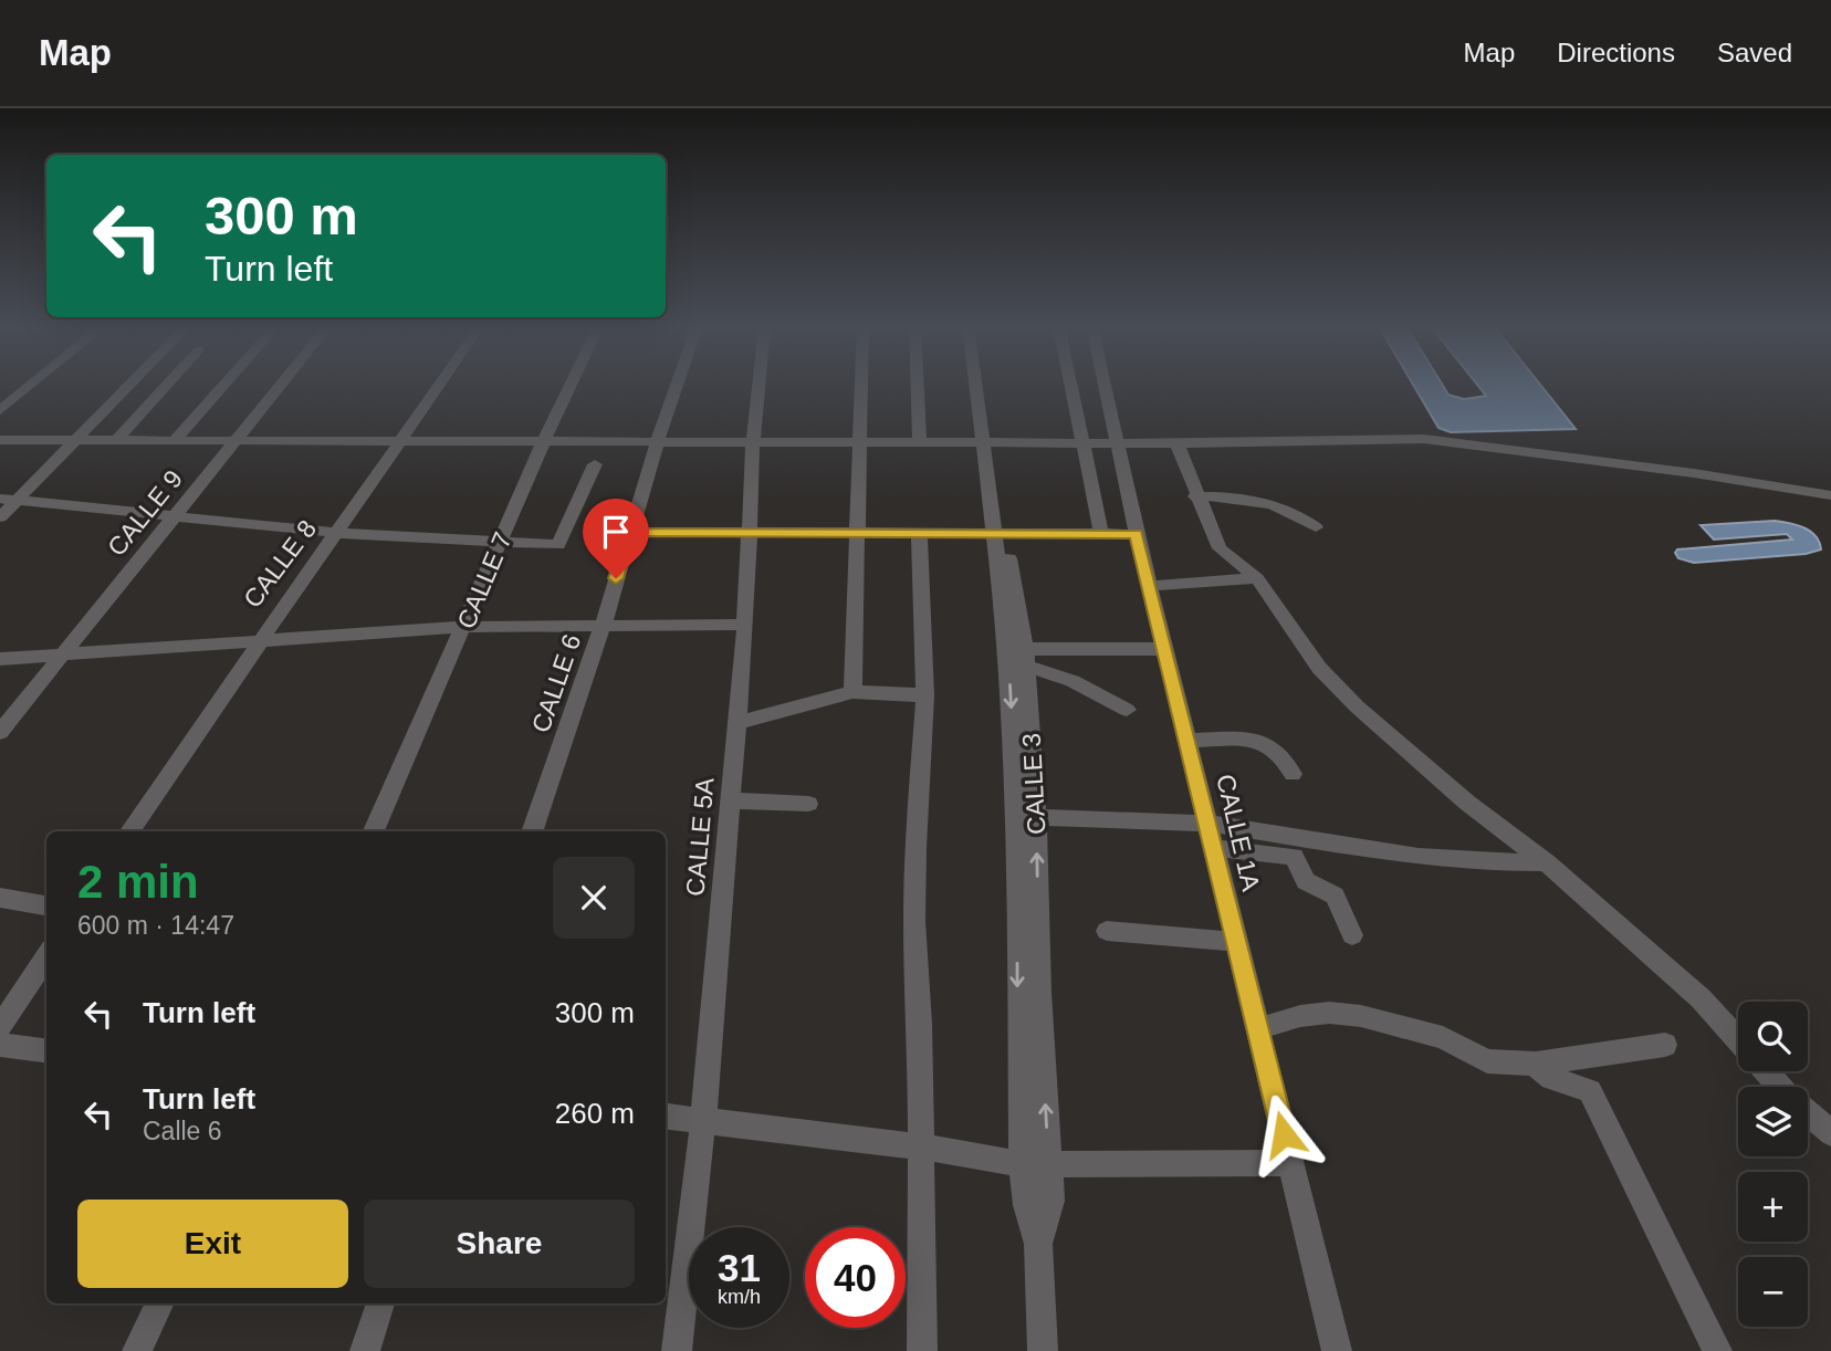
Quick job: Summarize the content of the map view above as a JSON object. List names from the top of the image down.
{
  "streets": {
    "street": [
      "CALLE 9",
      "CALLE 8",
      "CALLE 7",
      "CALLE 6",
      "CALLE 3",
      "CALLE 1A",
      "CALLE 5A"
    ]
  },
  "page": {
    "header": "Map",
    "nav": ["Map", "Directions", "Saved"],
    "turn": ["300 m", "Turn left"],
    "heading": ["2 min", "600 m · 14:47"],
    "list": [
      {
        "name": "Turn left",
        "value": "300 m"
      },
      {
        "name": "Turn left",
        "note": "Calle 6",
        "value": "260 m"
      }
    ],
    "map_buttons": ["+", "−"],
    "buttons": ["Exit", "Share"],
    "speed": "31 km/h",
    "limit": "40"
  }
}
